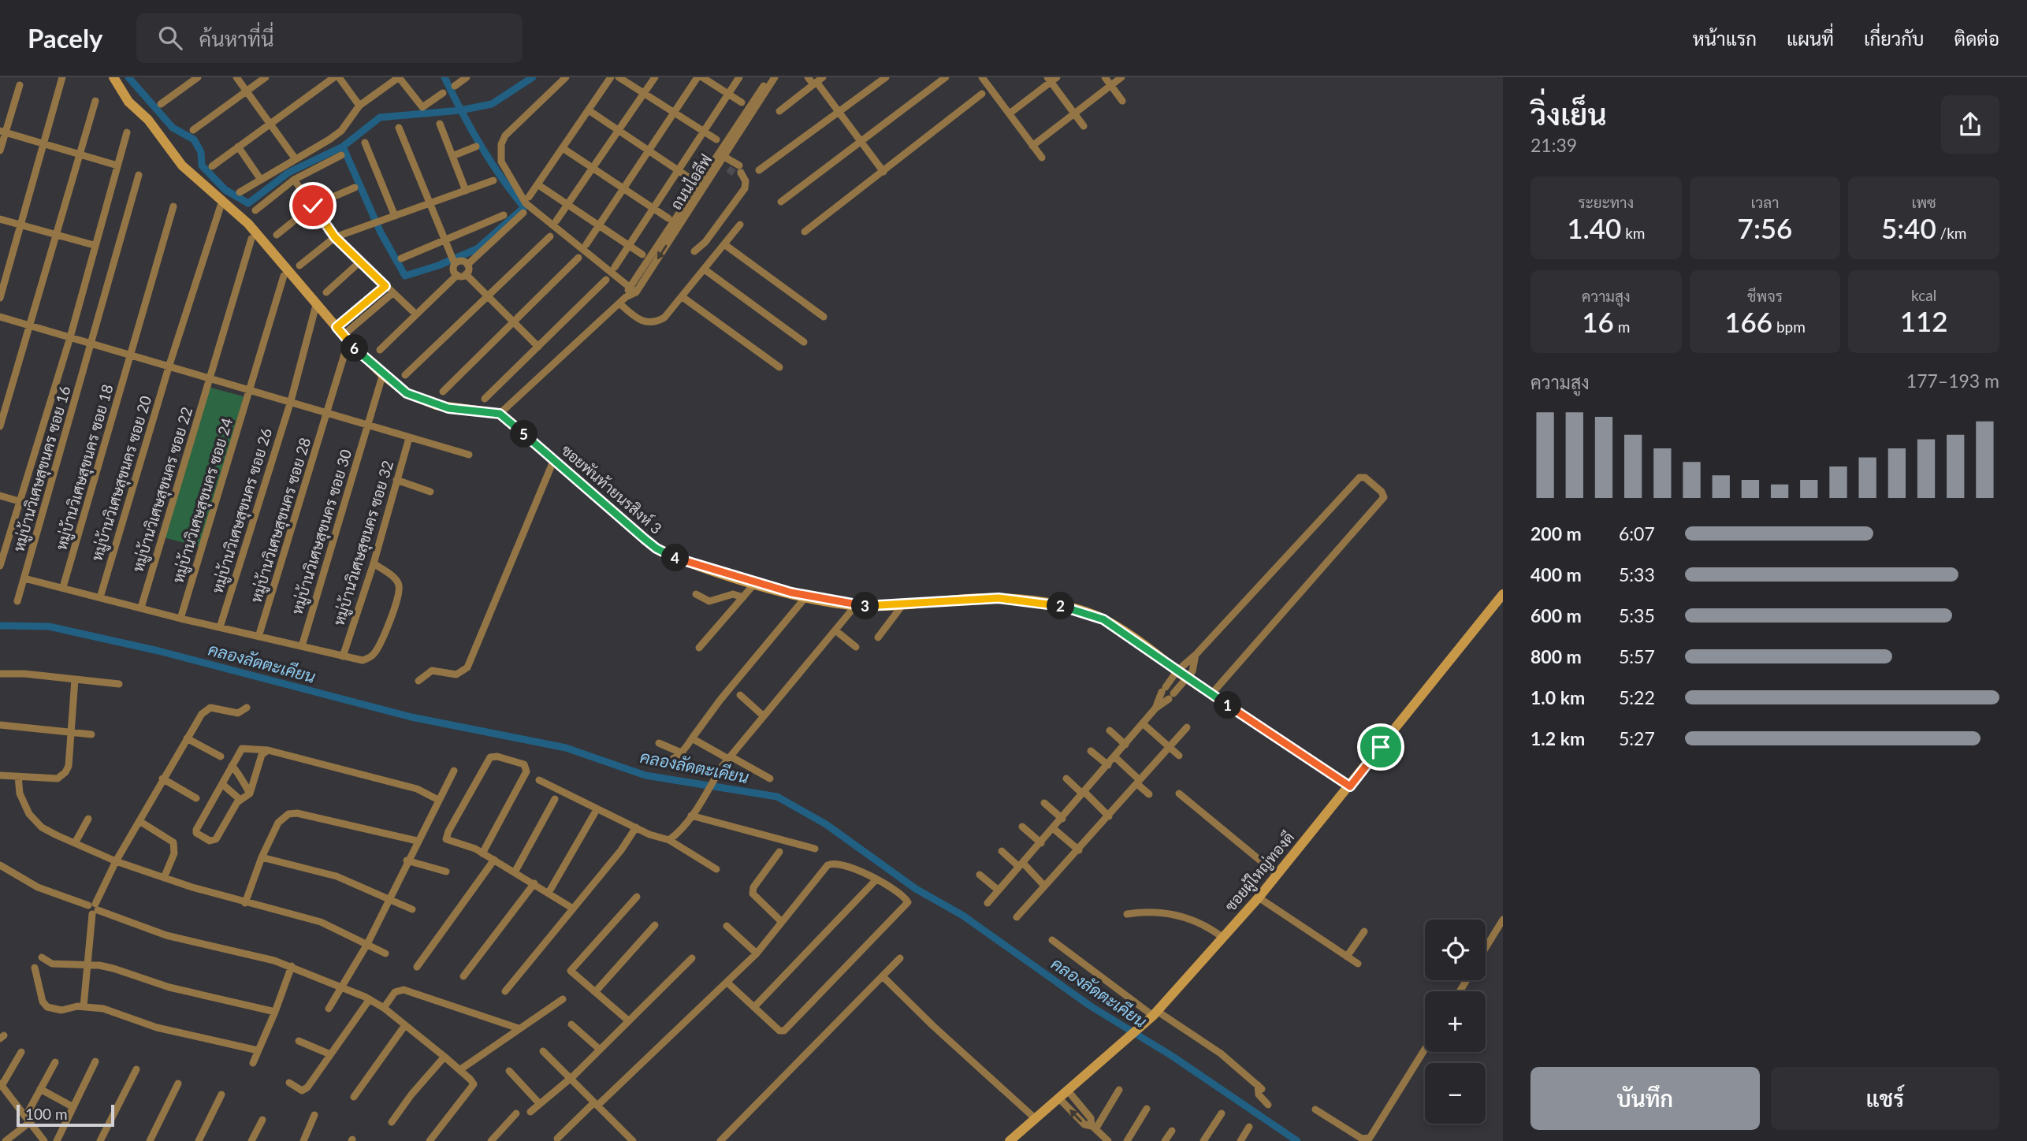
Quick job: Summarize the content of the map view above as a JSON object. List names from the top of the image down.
{
  "streets": {
    "street": [
      "ถนนไอลีฟ",
      "หมู่บ้านวิเศษสุขนคร ซอย 18",
      "หมู่บ้านวิเศษสุขนคร ซอย 16",
      "หมู่บ้านวิเศษสุขนคร ซอย 20",
      "หมู่บ้านวิเศษสุขนคร ซอย 22",
      "ซอยพันท้ายนรสิงห์ 3",
      "หมู่บ้านวิเศษสุขนคร ซอย 24",
      "หมู่บ้านวิเศษสุขนคร ซอย 26",
      "หมู่บ้านวิเศษสุขนคร ซอย 28",
      "หมู่บ้านวิเศษสุขนคร ซอย 30",
      "หมู่บ้านวิเศษสุขนคร ซอย 32",
      "ซอยผู้ใหญ่ทองดี"
    ]
  },
  "crossings": [
    ["ถนนไอลีฟ", "ซอยพันท้ายนรสิงห์ 3"],
    ["ซอยพันท้ายนรสิงห์ 3", "ซอยผู้ใหญ่ทองดี"]
  ],
  "water": ["คลองลัดตะเคียน"],
  "scale_bar": "100 m",
  "page": {
    "header": "Pacely",
    "search": "ค้นหาที่นี่",
    "nav": [
      "หน้าแรก",
      "แผนที่",
      "เกี่ยวกับ",
      "ติดต่อ"
    ],
    "heading": ["วิ่งเย็น", "21:39"],
    "stats": [
      ["ระยะทาง", "1.40 km"],
      ["เวลา", "7:56"],
      ["เพซ", "5:40 /km"],
      ["ความสูง", "16 m"],
      ["ชีพจร", "166 bpm"],
      ["kcal", "112"]
    ],
    "pins": [
      "6",
      "5",
      "4",
      "2",
      "3",
      "1"
    ],
    "chart": ["ความสูง", "177–193 m"],
    "list": [
      {
        "name": "200 m",
        "note": "6:07"
      },
      {
        "name": "400 m",
        "note": "5:33"
      },
      {
        "name": "600 m",
        "note": "5:35"
      },
      {
        "name": "800 m",
        "note": "5:57"
      },
      {
        "name": "1.0 km",
        "note": "5:22"
      },
      {
        "name": "1.2 km",
        "note": "5:27"
      }
    ],
    "map_buttons": ["+", "−"],
    "buttons": ["บันทึก", "แชร์"],
    "scale": "100 m"
  }
}
